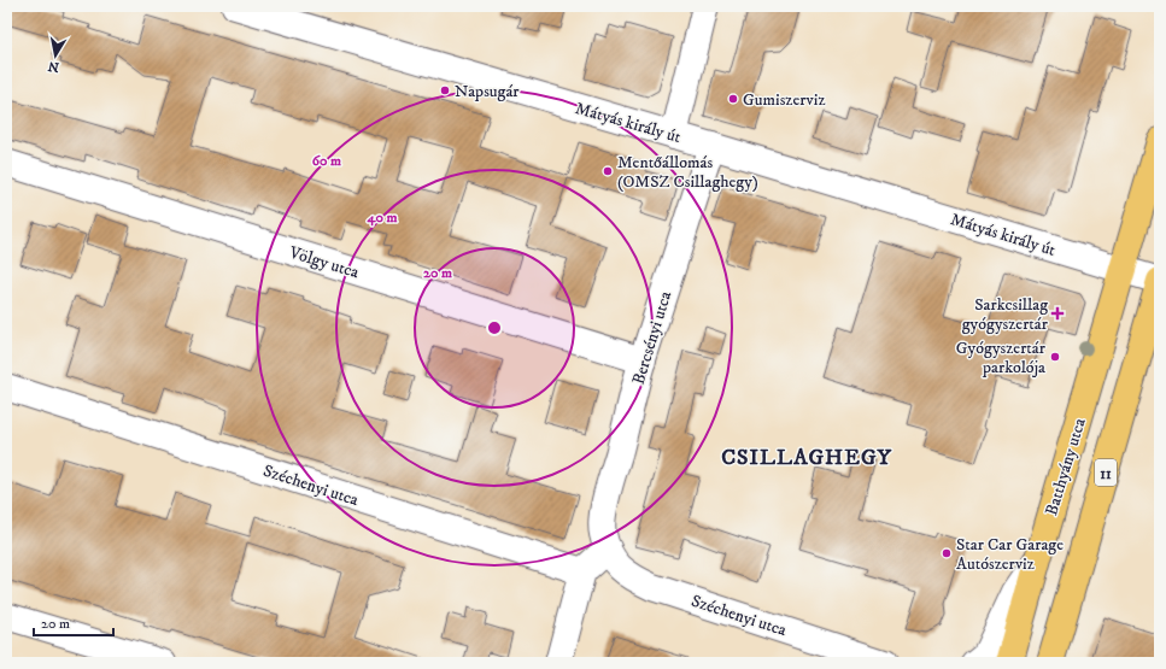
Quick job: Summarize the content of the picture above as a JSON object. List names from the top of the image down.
{
  "streets": {
    "main road": ["Batthyány utca", "11"],
    "street": [
      "Mátyás király út",
      "Völgy utca",
      "Bercsényi utca",
      "Széchenyi utca"
    ]
  },
  "crossings": [
    ["Mátyás király út", "Bercsényi utca"],
    ["Mátyás király út", "Batthyány utca"],
    ["Mátyás király út", "11"],
    ["Völgy utca", "Bercsényi utca"],
    ["Bercsényi utca", "Széchenyi utca"]
  ],
  "districts": ["CSILLAGHEGY"],
  "places": {
    "other": [
      "Napsugár",
      "Gumiszerviz",
      "Mentőállomás (OMSZ Csillaghegy)",
      "Gyógyszertár parkolója",
      "Star Car Garage Autószerviz"
    ],
    "health": ["Sarkcsillag gyógyszertár"]
  },
  "scale_bar": "20 m",
  "north": "bottom",
  "rings": ["60 m", "40 m", "20 m"]
}
